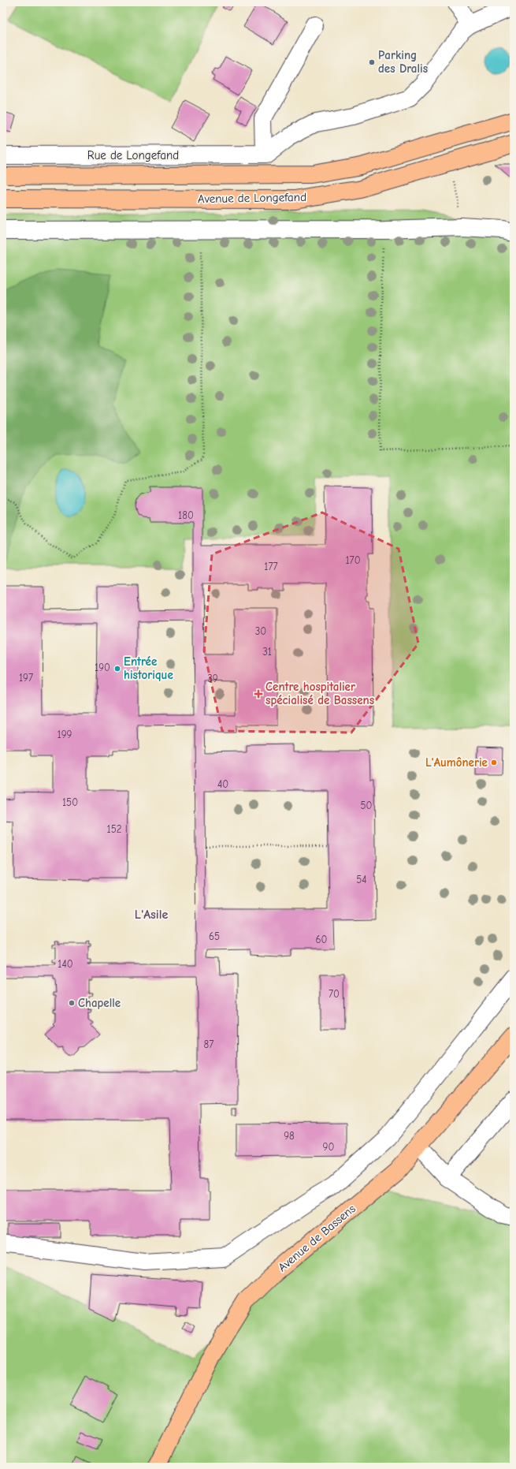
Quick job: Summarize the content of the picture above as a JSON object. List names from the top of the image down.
{
  "streets": {
    "main road": ["Avenue de Longefand", "Avenue de Bassens"],
    "street": ["Rue de Longefand"]
  },
  "districts": ["L'Asile"],
  "places": {
    "other": [
      "Parking des Dralis",
      "Entrée historique",
      "L'Aumônerie",
      "Chapelle"
    ],
    "health": ["Centre hospitalier spécialisé de Bassens"]
  },
  "house_numbers": [
    "180",
    "170",
    "177",
    "30",
    "31",
    "190",
    "197",
    "39",
    "199",
    "40",
    "150",
    "50",
    "152",
    "54",
    "65",
    "60",
    "140",
    "70",
    "87",
    "98",
    "90"
  ]
}
